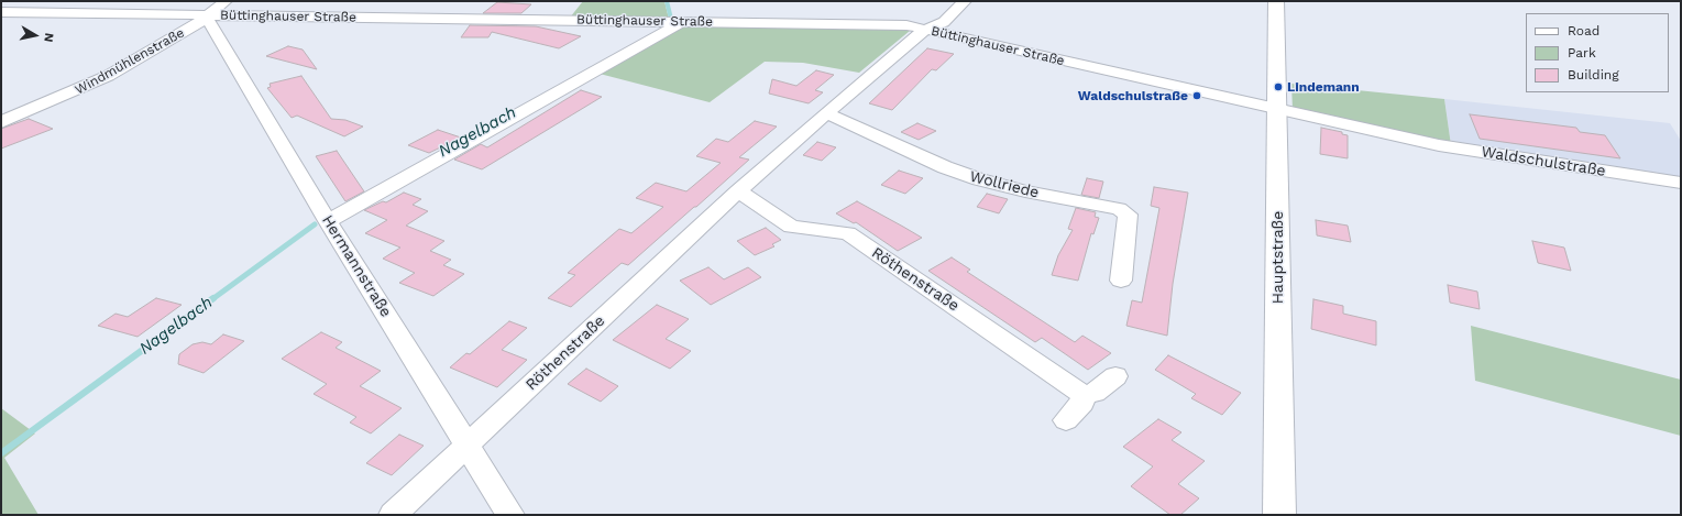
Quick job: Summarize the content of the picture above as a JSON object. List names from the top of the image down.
{
  "streets": {
    "main road": ["Hauptstraße"],
    "street": [
      "Büttinghauser Straße",
      "Windmühlenstraße",
      "Waldschulstraße",
      "Wollriede",
      "Hermannstraße",
      "Röthenstraße"
    ]
  },
  "crossings": [
    ["Büttinghauser Straße", "Windmühlenstraße"],
    ["Büttinghauser Straße", "Waldschulstraße"],
    ["Büttinghauser Straße", "Hauptstraße"],
    ["Büttinghauser Straße", "Hermannstraße"],
    ["Büttinghauser Straße", "Röthenstraße"],
    ["Windmühlenstraße", "Hermannstraße"],
    ["Waldschulstraße", "Hauptstraße"],
    ["Wollriede", "Röthenstraße"],
    ["Hermannstraße", "Röthenstraße"]
  ],
  "water": ["Nagelbach"],
  "places": ["Lindemann", "Waldschulstraße"],
  "legend": ["Road", "Park", "Building"],
  "north": "right"
}
